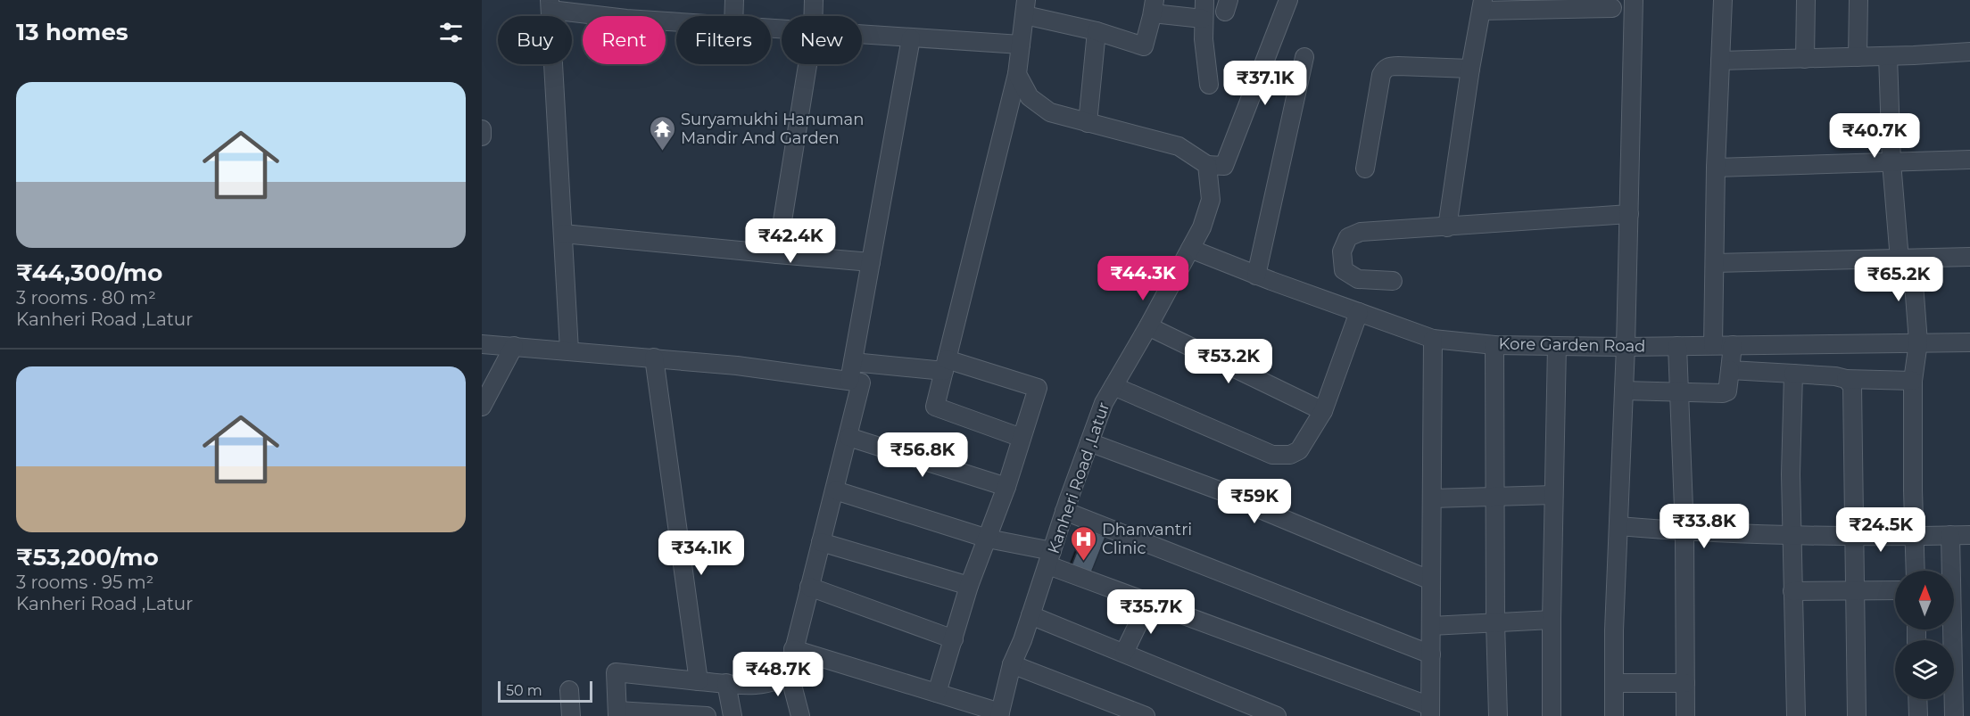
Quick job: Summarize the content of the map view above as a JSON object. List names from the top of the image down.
{
  "streets": {
    "street": ["Kore Garden Road", "Kanheri Road ,Latur"]
  },
  "crossings": [
    ["Kore Garden Road", "Kanheri Road ,Latur"]
  ],
  "places": {
    "temple": ["Suryamukhi Hanuman Mandir And Garden"],
    "hospital": ["Dhanvantri Clinic"]
  },
  "scale_bar": "50 m",
  "north": "top",
  "page": {
    "heading": "13 homes",
    "chip": [
      "Buy",
      "Rent",
      "Filters",
      "New"
    ],
    "price": [
      "₹37.1K",
      "₹40.7K",
      "₹42.4K",
      "₹44.3K",
      "₹65.2K",
      "₹53.2K",
      "₹56.8K",
      "₹59K",
      "₹33.8K",
      "₹24.5K",
      "₹34.1K",
      "₹35.7K",
      "₹48.7K"
    ],
    "list": [
      {
        "name": "₹44,300/mo",
        "note": "3 rooms · 80 m² · Kanheri Road ,Latur"
      },
      {
        "name": "₹53,200/mo",
        "note": "3 rooms · 95 m² · Kanheri Road ,Latur"
      }
    ],
    "scale": "50 m"
  }
}
